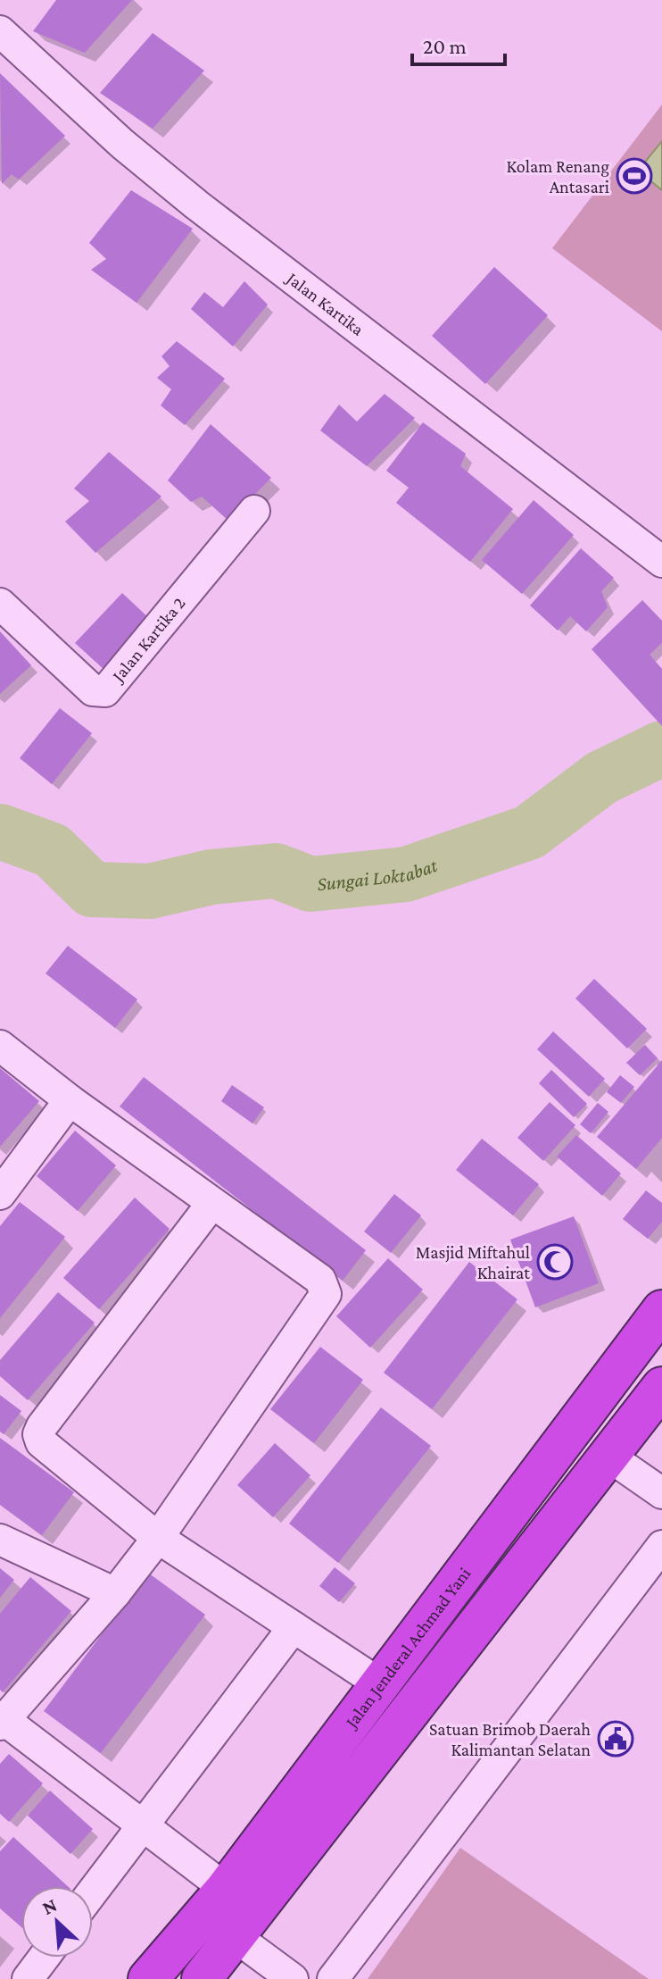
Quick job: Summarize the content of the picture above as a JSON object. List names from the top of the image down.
{
  "streets": {
    "highway": ["Jalan Jenderal Achmad Yani"],
    "street": ["Jalan Kartika", "Jalan Kartika 2"]
  },
  "water": ["Sungai Loktabat"],
  "places": {
    "sports": ["Kolam Renang Antasari"],
    "mosque": ["Masjid Miftahul Khairat"],
    "public building": ["Satuan Brimob Daerah Kalimantan Selatan"]
  },
  "scale_bar": "20 m",
  "north": "top left"
}
